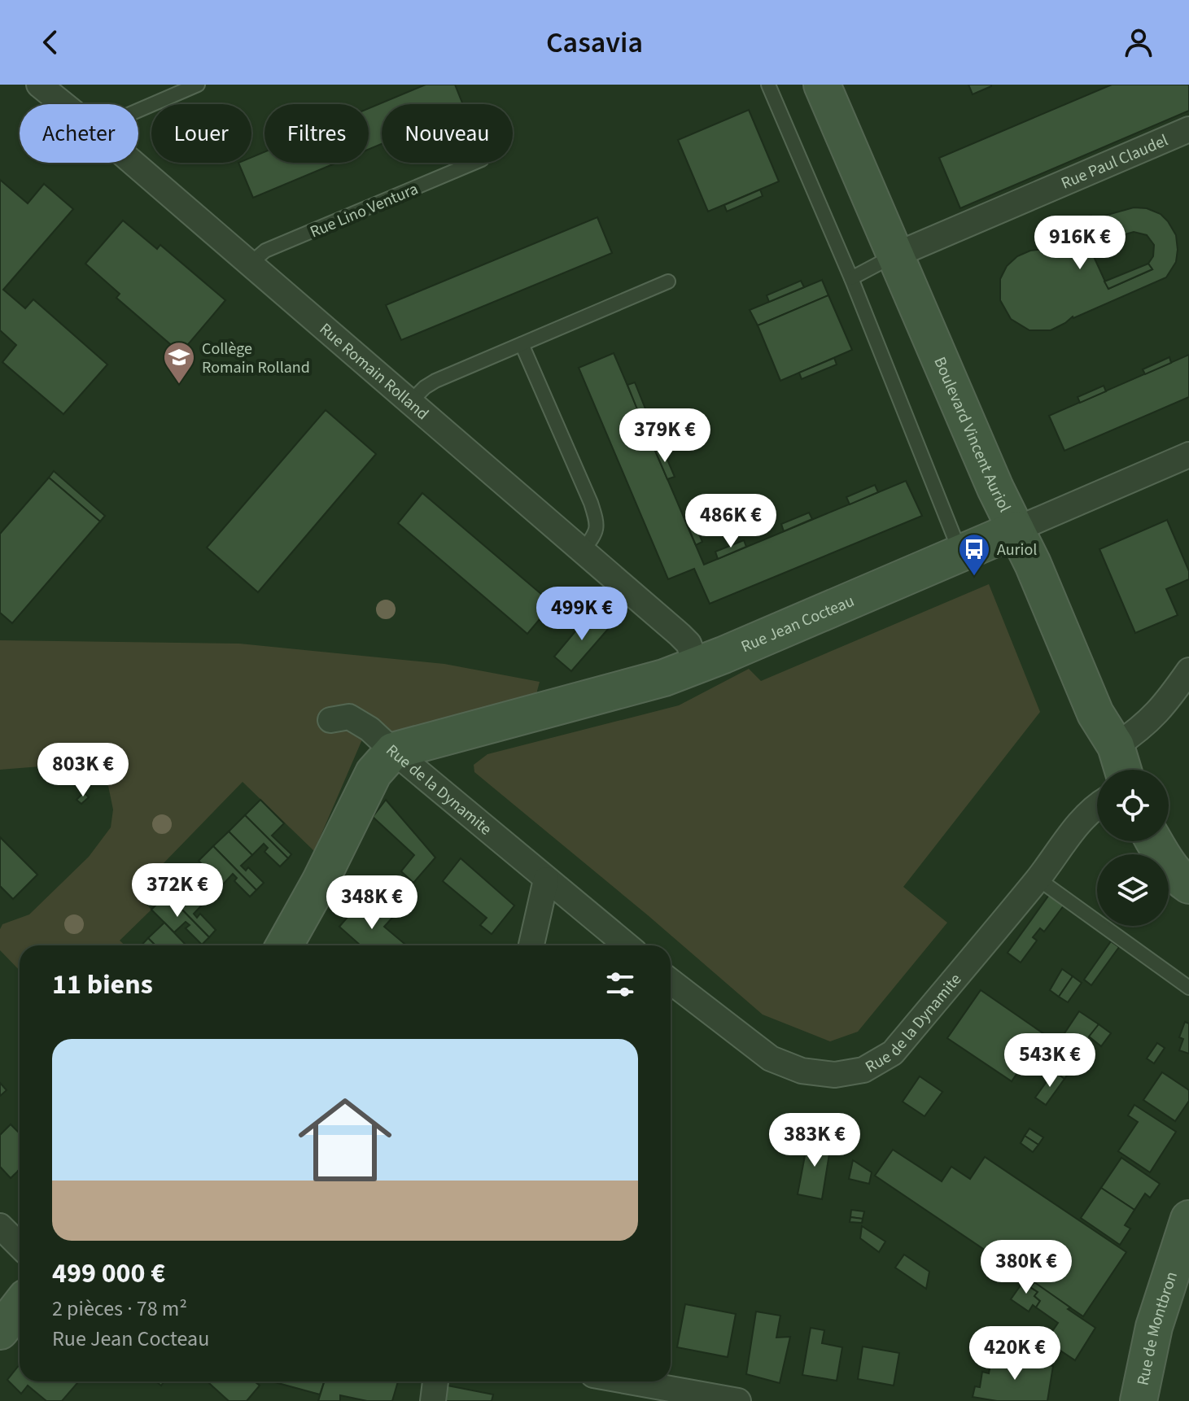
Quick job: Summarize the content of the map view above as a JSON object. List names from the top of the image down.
{
  "streets": {
    "street": [
      "Rue Paul Claudel",
      "Rue Romain Rolland",
      "Boulevard Vincent Auriol",
      "Rue Jean Cocteau",
      "Rue de la Dynamite",
      "Rue de Montbron"
    ],
    "lane": ["Rue Lino Ventura"]
  },
  "crossings": [
    ["Rue Paul Claudel", "Boulevard Vincent Auriol"],
    ["Rue Lino Ventura", "Rue Romain Rolland"],
    ["Rue Romain Rolland", "Rue Jean Cocteau"],
    ["Boulevard Vincent Auriol", "Rue Jean Cocteau"],
    ["Rue Jean Cocteau", "Rue de la Dynamite"]
  ],
  "places": {
    "school or university": ["Collège Romain Rolland"],
    "bus stop": ["Auriol"]
  },
  "page": {
    "header": "Casavia",
    "chip": [
      "Acheter",
      "Louer",
      "Filtres",
      "Nouveau"
    ],
    "price": [
      "916K €",
      "379K €",
      "486K €",
      "499K €",
      "803K €",
      "372K €",
      "348K €",
      "543K €",
      "383K €",
      "380K €",
      "420K €"
    ],
    "heading": "11 biens",
    "list": [
      {
        "name": "499 000 €",
        "note": "2 pièces · 78 m² · Rue Jean Cocteau"
      }
    ]
  }
}
